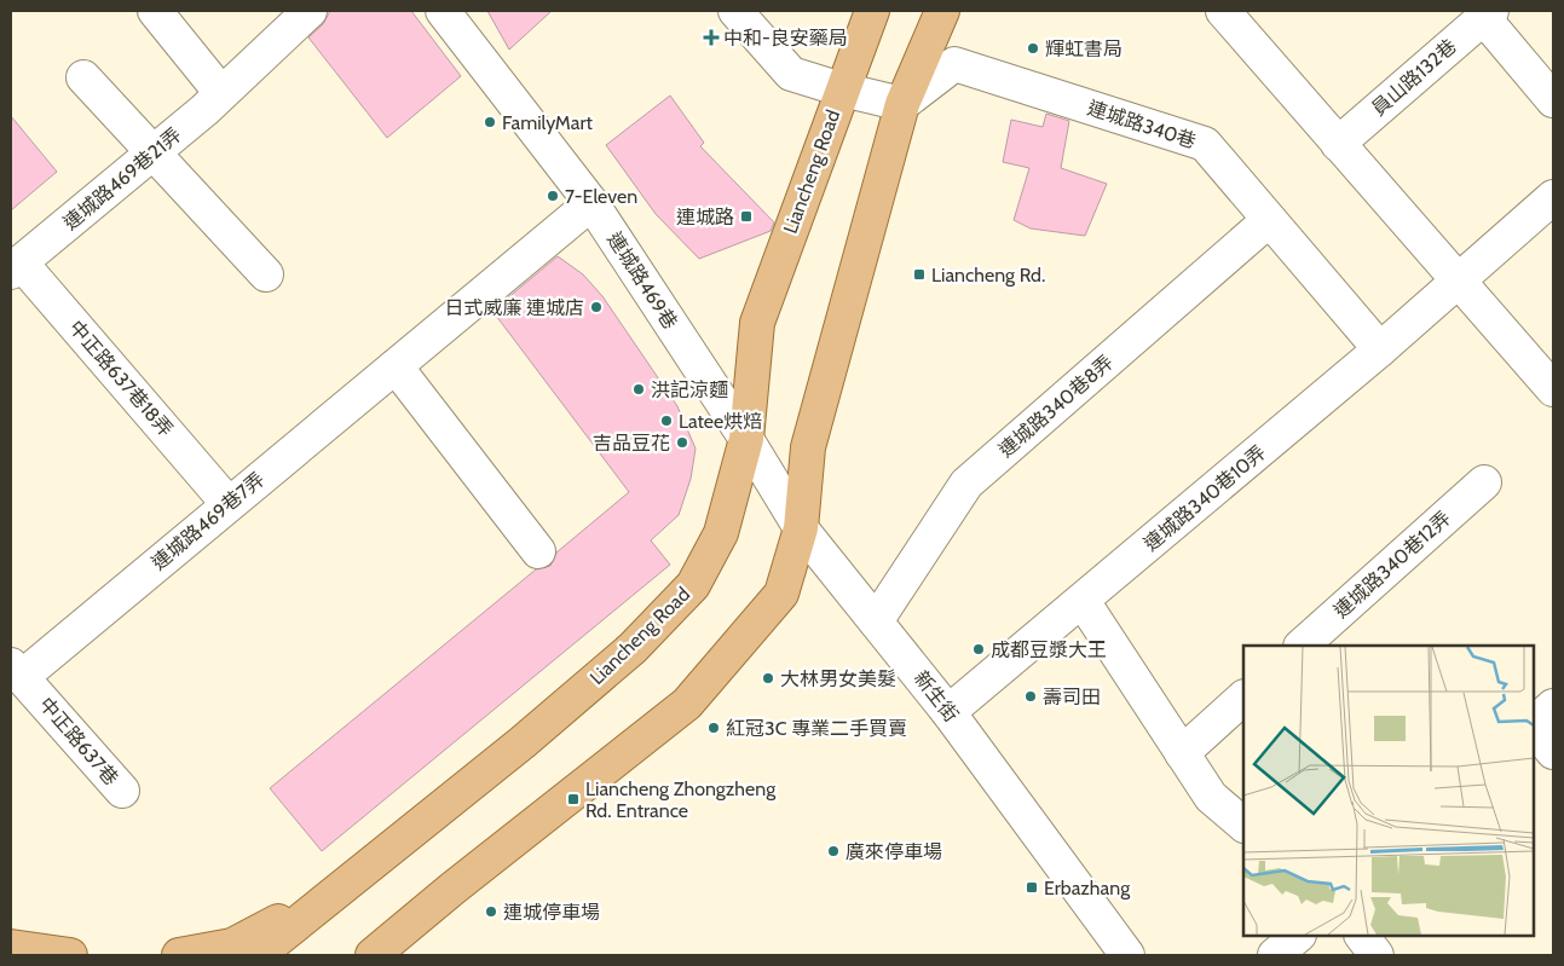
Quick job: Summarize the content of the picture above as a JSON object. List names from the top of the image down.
{
  "streets": {
    "main road": ["Liancheng Road"],
    "street": [
      "員山路132巷",
      "連城路340巷",
      "連城路469巷21弄",
      "連城路469巷",
      "中正路637巷18弄",
      "連城路340巷8弄",
      "連城路340巷10弄",
      "連城路469巷7弄",
      "連城路340巷12弄",
      "新生街",
      "中正路637巷"
    ]
  },
  "crossings": [
    ["連城路340巷", "連城路340巷8弄"],
    ["連城路340巷", "連城路340巷10弄"],
    ["Liancheng Road", "連城路469巷"],
    ["Liancheng Road", "新生街"],
    ["連城路469巷21弄", "中正路637巷18弄"],
    ["連城路469巷", "連城路469巷7弄"],
    ["連城路469巷", "新生街"],
    ["中正路637巷18弄", "連城路469巷7弄"],
    ["連城路340巷8弄", "新生街"],
    ["連城路340巷10弄", "新生街"],
    ["連城路469巷7弄", "中正路637巷"]
  ],
  "places": {
    "health": ["中和-良安藥局"],
    "other": [
      "輝虹書局",
      "FamilyMart",
      "7-Eleven",
      "日式威廉 連城店",
      "洪記涼麵",
      "Latee烘焙",
      "吉品豆花",
      "成都豆漿大王",
      "大林男女美髮",
      "壽司田",
      "紅冠3C 專業二手買賣",
      "廣來停車場",
      "連城停車場"
    ],
    "transit": [
      "連城路",
      "Liancheng Rd.",
      "Liancheng Zhongzheng Rd. Entrance",
      "Erbazhang"
    ]
  }
}
